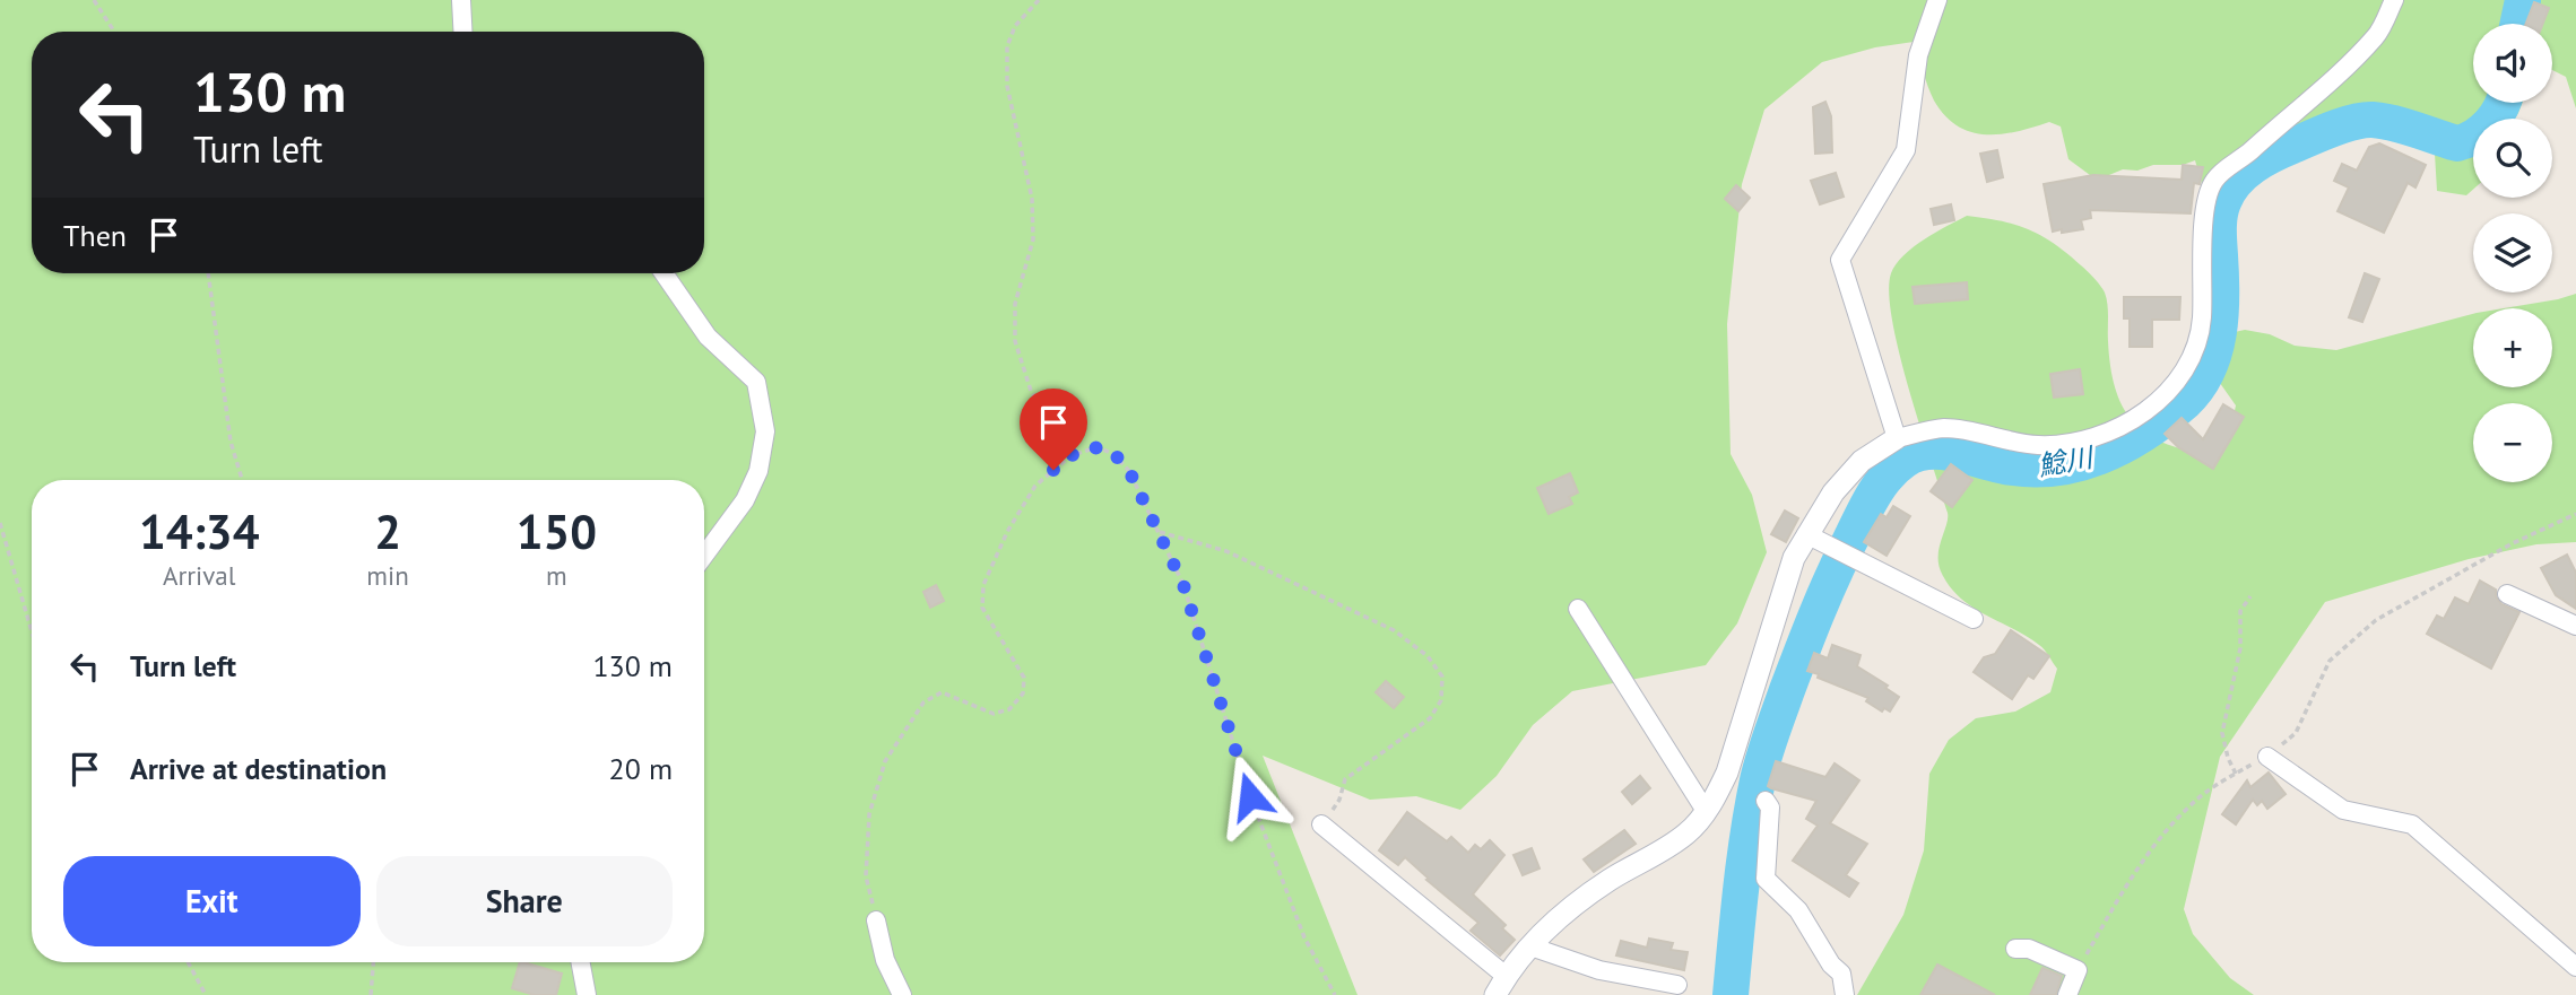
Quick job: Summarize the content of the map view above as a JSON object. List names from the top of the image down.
{
  "water": ["鯰川"],
  "page": {
    "map_buttons": ["+", "−"],
    "turn": ["130 m", "Turn left"],
    "then": "Then",
    "eta": [
      "14:34",
      "Arrival",
      "2",
      "min",
      "150",
      "m"
    ],
    "list": [
      {
        "name": "Turn left",
        "value": "130 m"
      },
      {
        "name": "Arrive at destination",
        "value": "20 m"
      }
    ],
    "buttons": ["Exit", "Share"]
  }
}
